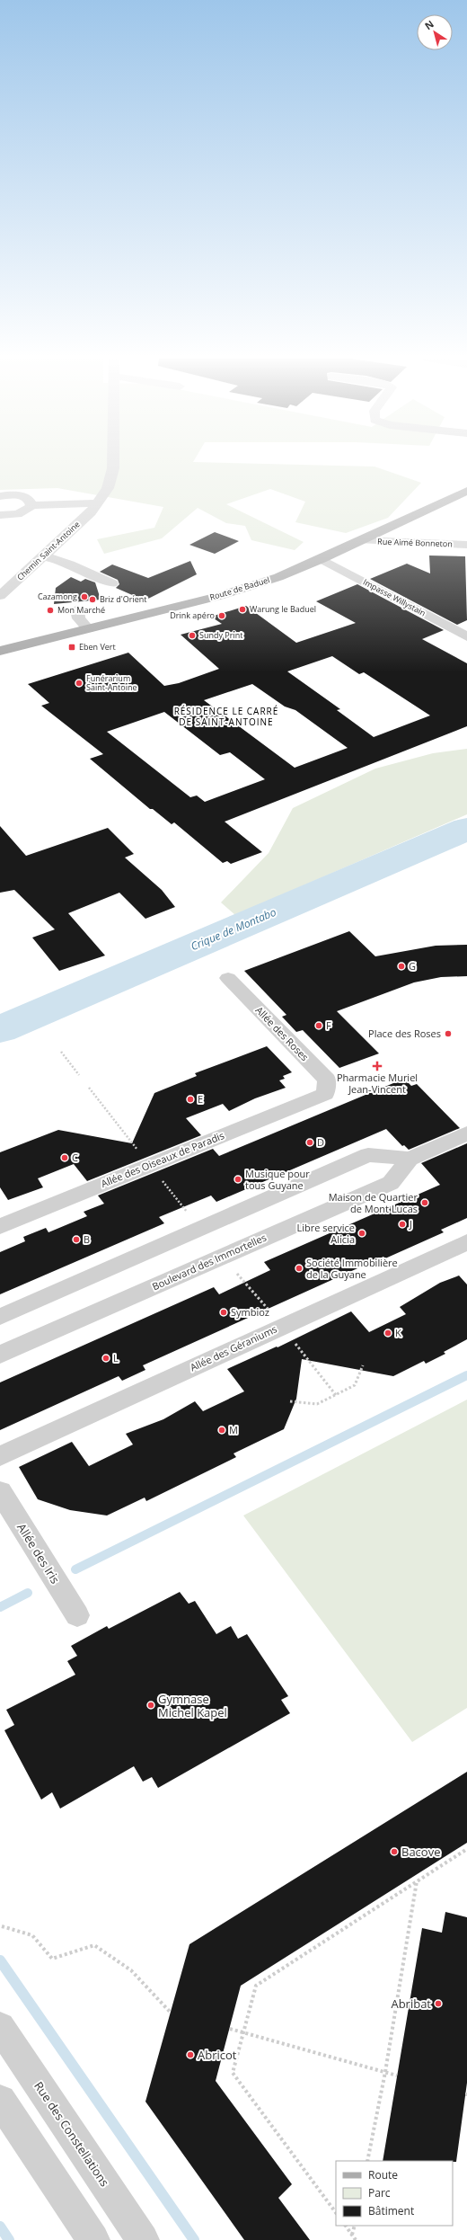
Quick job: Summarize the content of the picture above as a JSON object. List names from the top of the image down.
{
  "streets": {
    "main road": ["Route de Baduel"],
    "street": [
      "Rue Aimé Bonneton",
      "Chemin Saint-Antoine",
      "Impasse Willystain",
      "Allée des Roses",
      "Allée des Oiseaux de Paradis",
      "Boulevard des Immortelles",
      "Allée des Géraniums",
      "Allée des Iris",
      "Rue des Constellations"
    ]
  },
  "crossings": [
    ["Rue Aimé Bonneton", "Route de Baduel"],
    ["Route de Baduel", "Impasse Willystain"],
    ["Allée des Roses", "Allée des Oiseaux de Paradis"]
  ],
  "districts": ["RÉSIDENCE LE CARRÉ DE SAINT-ANTOINE"],
  "water": ["Crique de Montabo"],
  "places": {
    "other": [
      "Cazamong",
      "Briz d'Orient",
      "Warung le Baduel",
      "Mon Marché",
      "Drink apéro",
      "Sundy Print",
      "Funérarium Saint-Antoine",
      "G",
      "F",
      "Place des Roses",
      "E",
      "D",
      "C",
      "Musique pour tous Guyane",
      "Maison de Quartier de Mont Lucas",
      "J",
      "Libre service Alicia",
      "B",
      "Société Immobilière de la Guyane",
      "Symbioz",
      "K",
      "L",
      "M",
      "Gymnase Michel Kapel",
      "Bacove",
      "Abribat",
      "Abricot"
    ],
    "transit": ["Eben Vert"],
    "health": ["Pharmacie Muriel Jean-Vincent"]
  },
  "legend": ["Route", "Parc", "Bâtiment"],
  "north": "top left"
}
